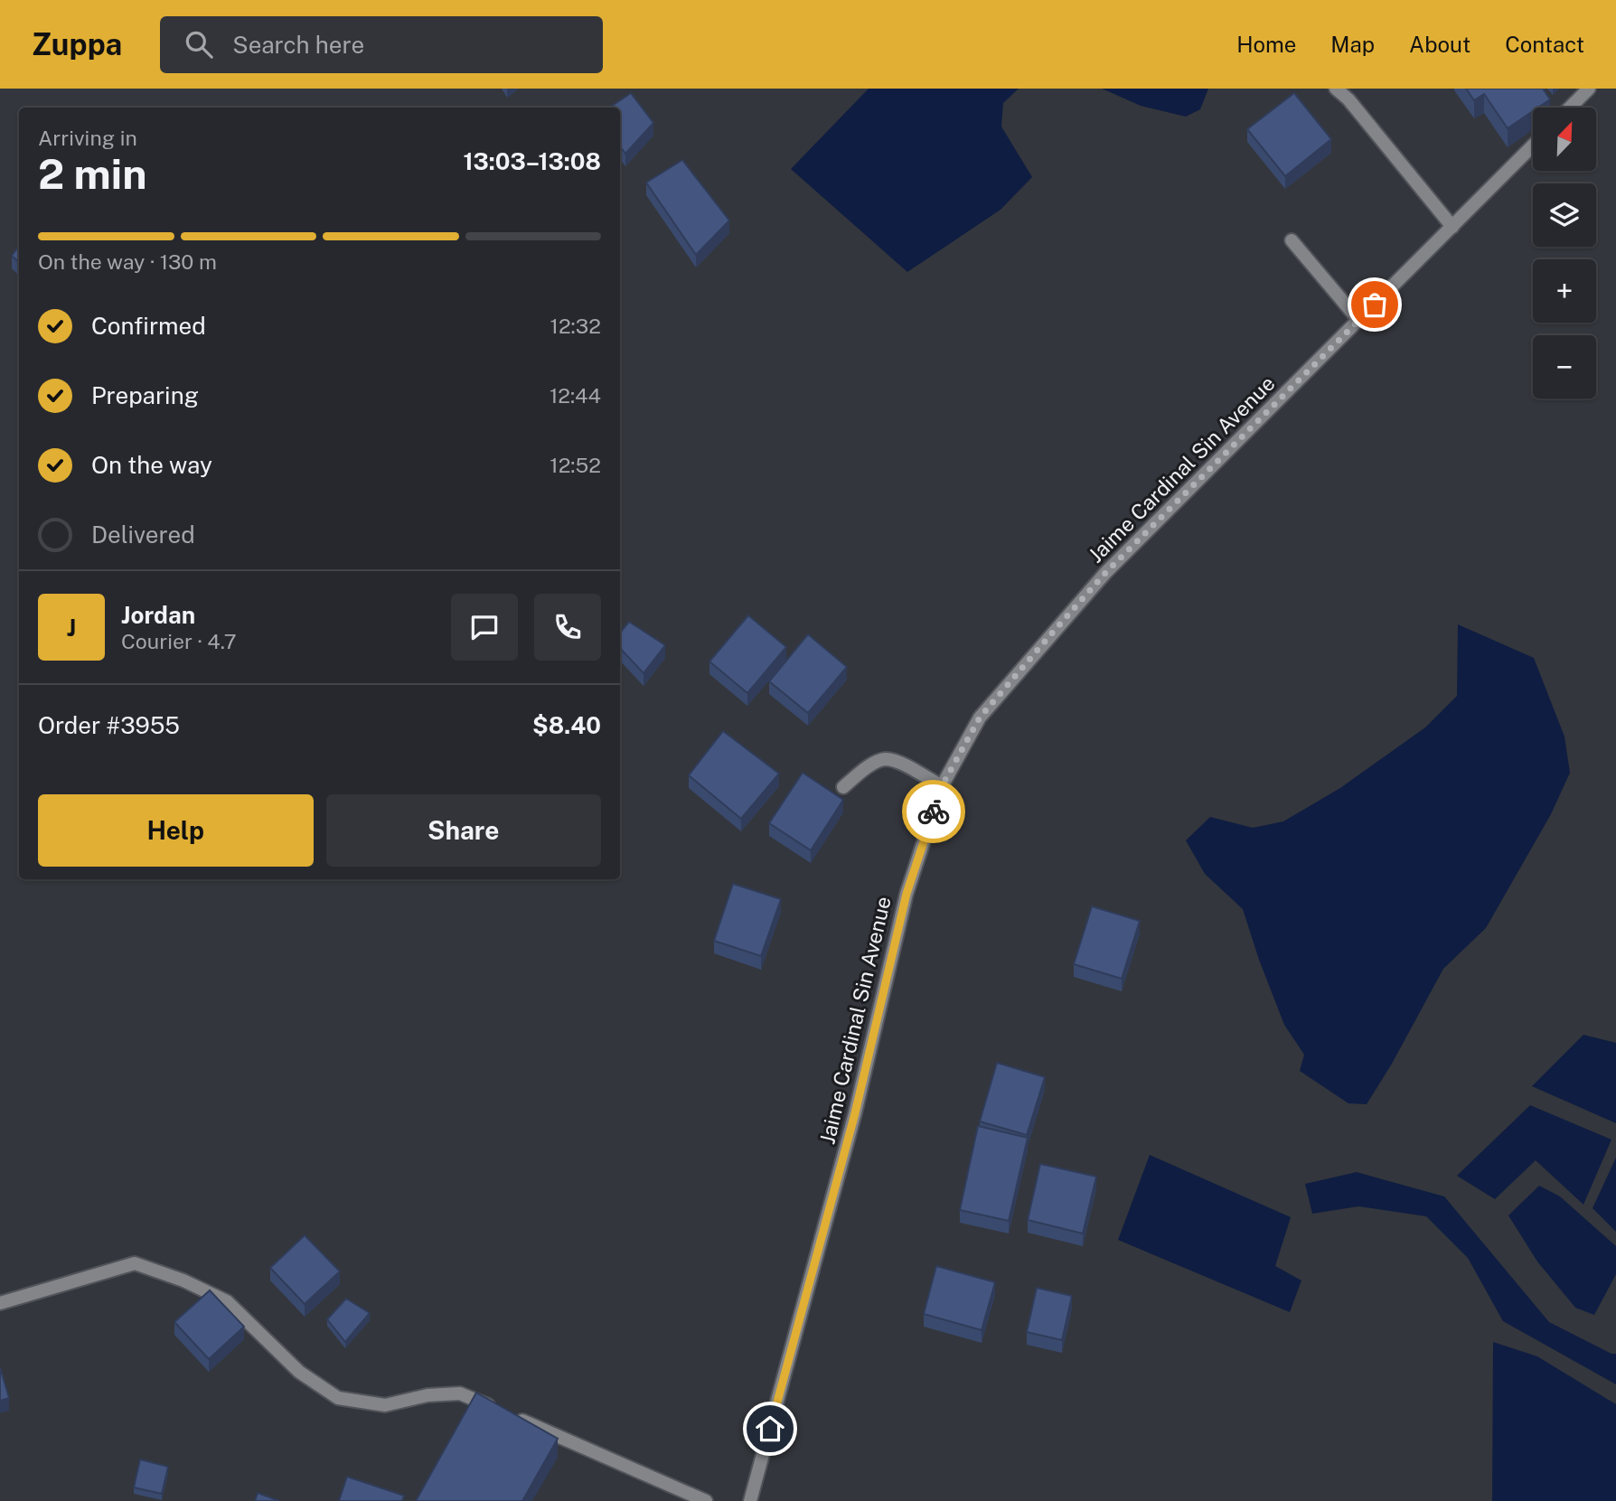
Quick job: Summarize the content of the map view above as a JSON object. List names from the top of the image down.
{
  "streets": {
    "street": ["Jaime Cardinal Sin Avenue"]
  },
  "north": "top right",
  "page": {
    "header": "Zuppa",
    "search": "Search here",
    "nav": [
      "Home",
      "Map",
      "About",
      "Contact"
    ],
    "map_buttons": ["+", "−"],
    "heading": ["2 min", "Arriving in", "13:03–13:08"],
    "panel": [
      "Jordan",
      "Courier · 4.7",
      "Order #3955",
      "$8.40"
    ],
    "bar": "On the way · 130 m",
    "list": [
      ["Confirmed", "12:32"],
      ["Preparing", "12:44"],
      ["On the way", "12:52"],
      "Delivered"
    ],
    "round": "J",
    "buttons": ["Help", "Share"]
  }
}
